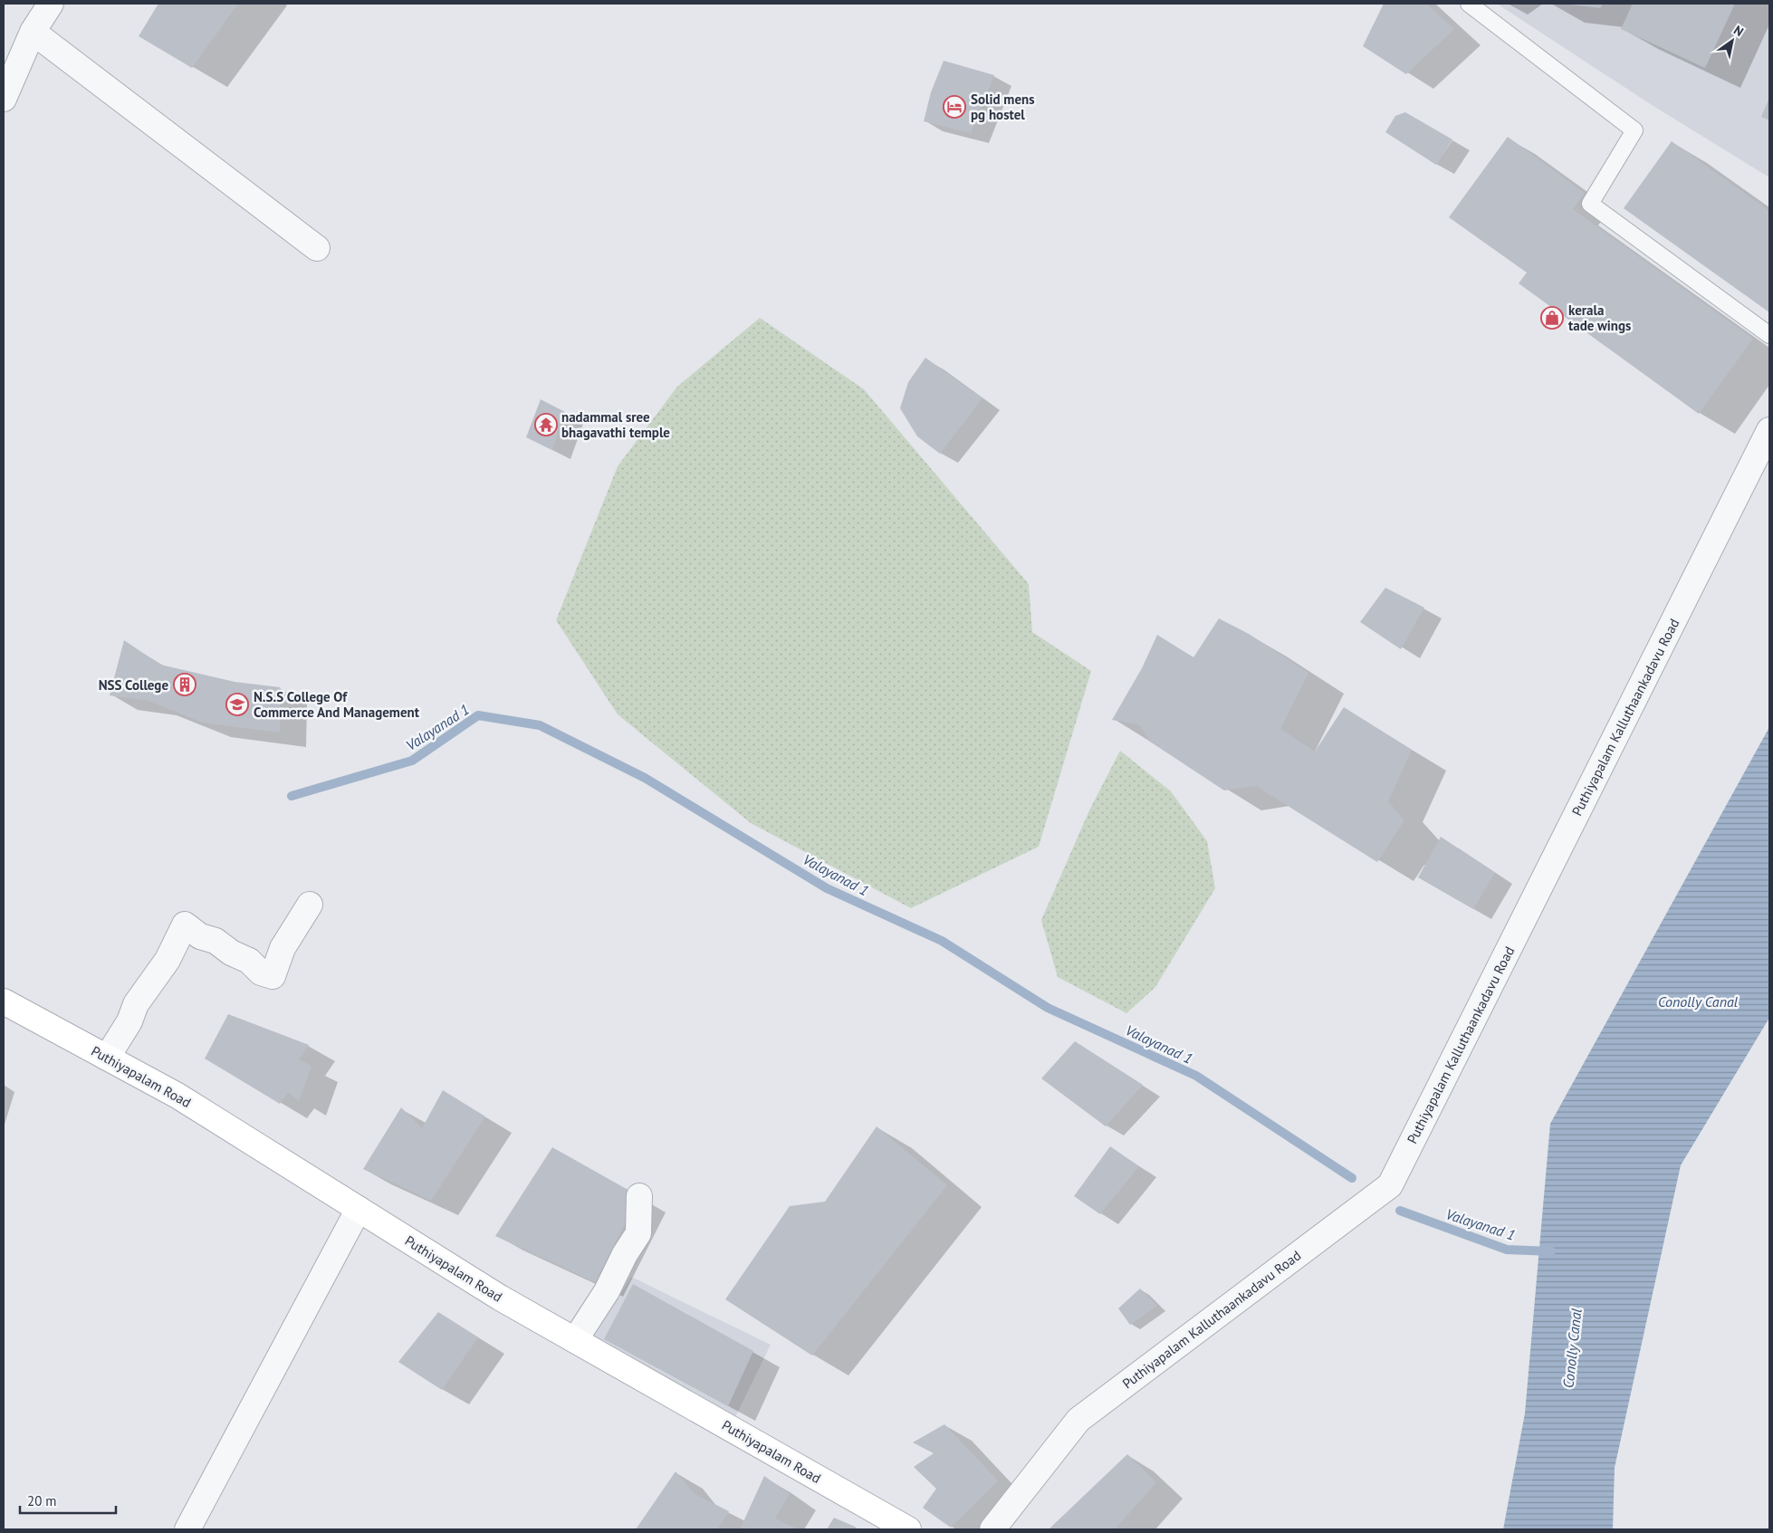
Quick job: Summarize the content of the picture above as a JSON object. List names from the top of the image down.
{
  "streets": {
    "street": ["Puthiyapalam Kalluthaankadavu Road", "Puthiyapalam Road"]
  },
  "water": ["Valayanad 1", "Conolly Canal"],
  "places": {
    "hotel": ["Solid mens pg hostel"],
    "shop": ["kerala tade wings"],
    "temple": ["nadammal sree bhagavathi temple"],
    "building": ["NSS College"],
    "school or university": ["N.S.S College Of Commerce And Management"]
  },
  "scale_bar": "20 m",
  "north": "top right"
}
